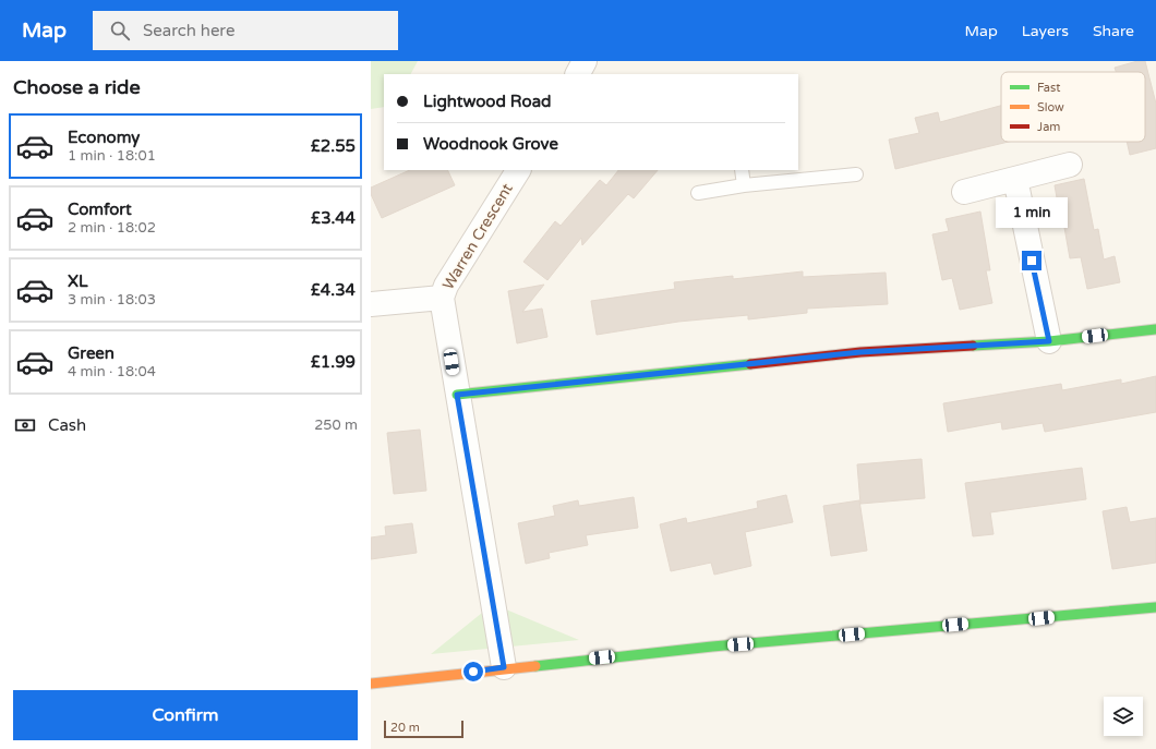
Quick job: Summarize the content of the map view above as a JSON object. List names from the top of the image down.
{
  "streets": {
    "street": ["Warren Crescent"]
  },
  "legend": ["Fast", "Slow", "Jam"],
  "scale_bar": "20 m",
  "page": {
    "header": "Map",
    "search": "Search here",
    "nav": ["Map", "Layers", "Share"],
    "heading": "Choose a ride",
    "banner": ["Lightwood Road", "Woodnook Grove"],
    "list": [
      {
        "name": "Economy",
        "note": "1 min · 18:01",
        "value": "£2.55"
      },
      {
        "name": "Comfort",
        "note": "2 min · 18:02",
        "value": "£3.44"
      },
      {
        "name": "XL",
        "note": "3 min · 18:03",
        "value": "£4.34"
      },
      {
        "name": "Green",
        "note": "4 min · 18:04",
        "value": "£1.99"
      }
    ],
    "bubble": "1 min",
    "pay": ["Cash", "250 m"],
    "buttons": "Confirm",
    "scale": "20 m"
  }
}
